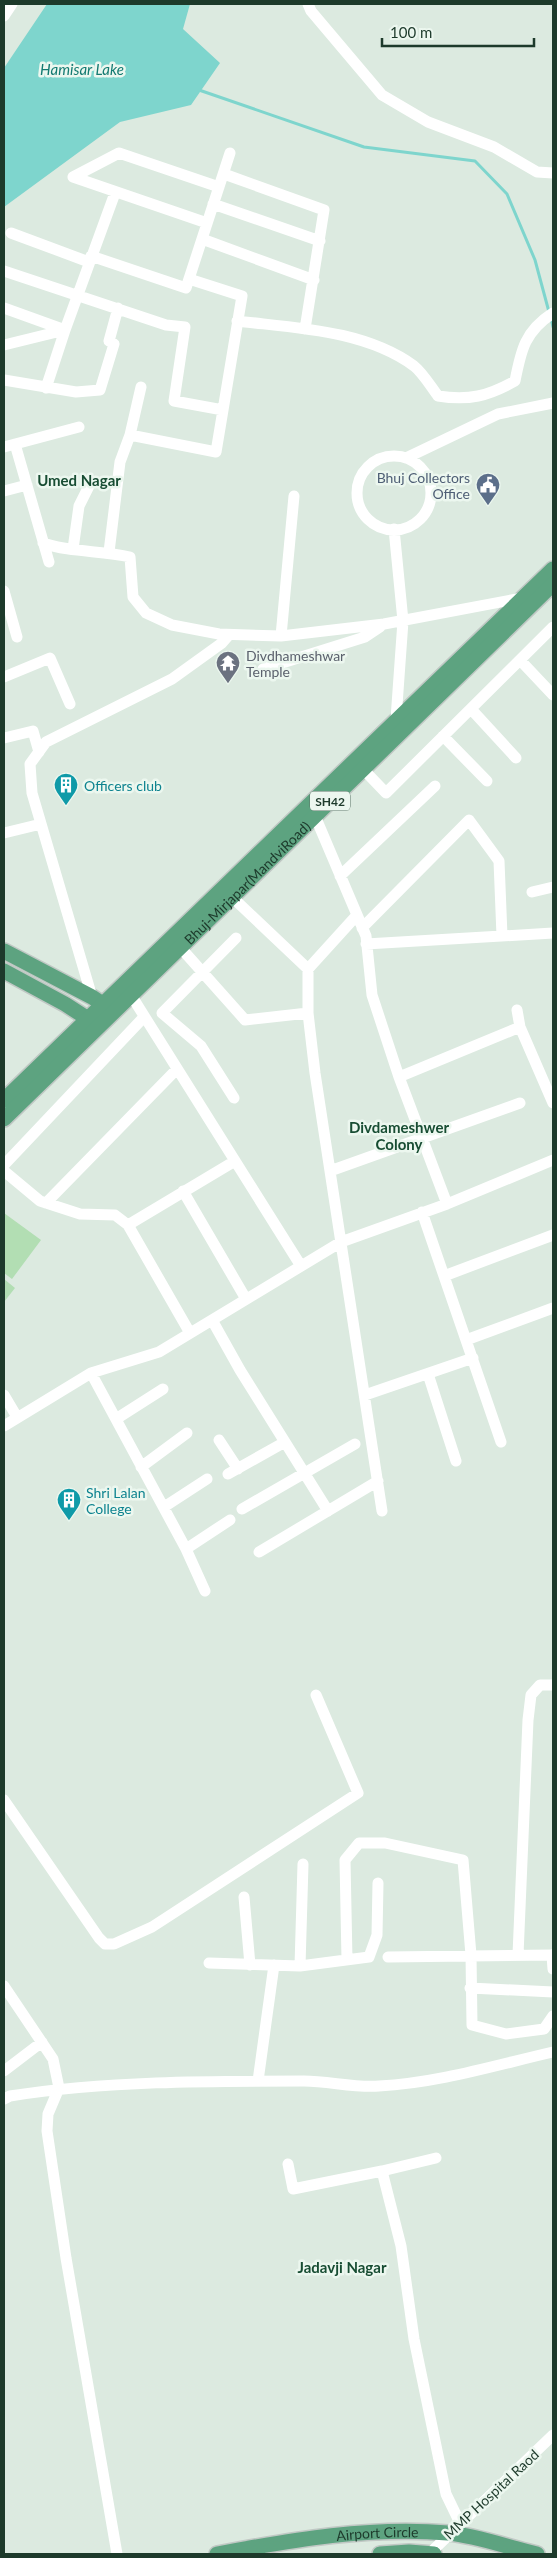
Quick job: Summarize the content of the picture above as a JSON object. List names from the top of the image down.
{
  "streets": {
    "main road": ["SH42", "Bhuj-Mirjapar(MandviRoad)", "Airport Circle"],
    "street": ["MMP Hospital Raod"]
  },
  "crossings": [
    ["MMP Hospital Raod", "Airport Circle"]
  ],
  "districts": ["Umed Nagar", "Divdameshwer Colony", "Jadavji Nagar"],
  "water": ["Hamisar Lake"],
  "places": {
    "public building": ["Bhuj Collectors Office"],
    "temple": ["Divdhameshwar Temple"],
    "building": ["Officers club", "Shri Lalan College"]
  },
  "scale_bar": "100 m"
}
